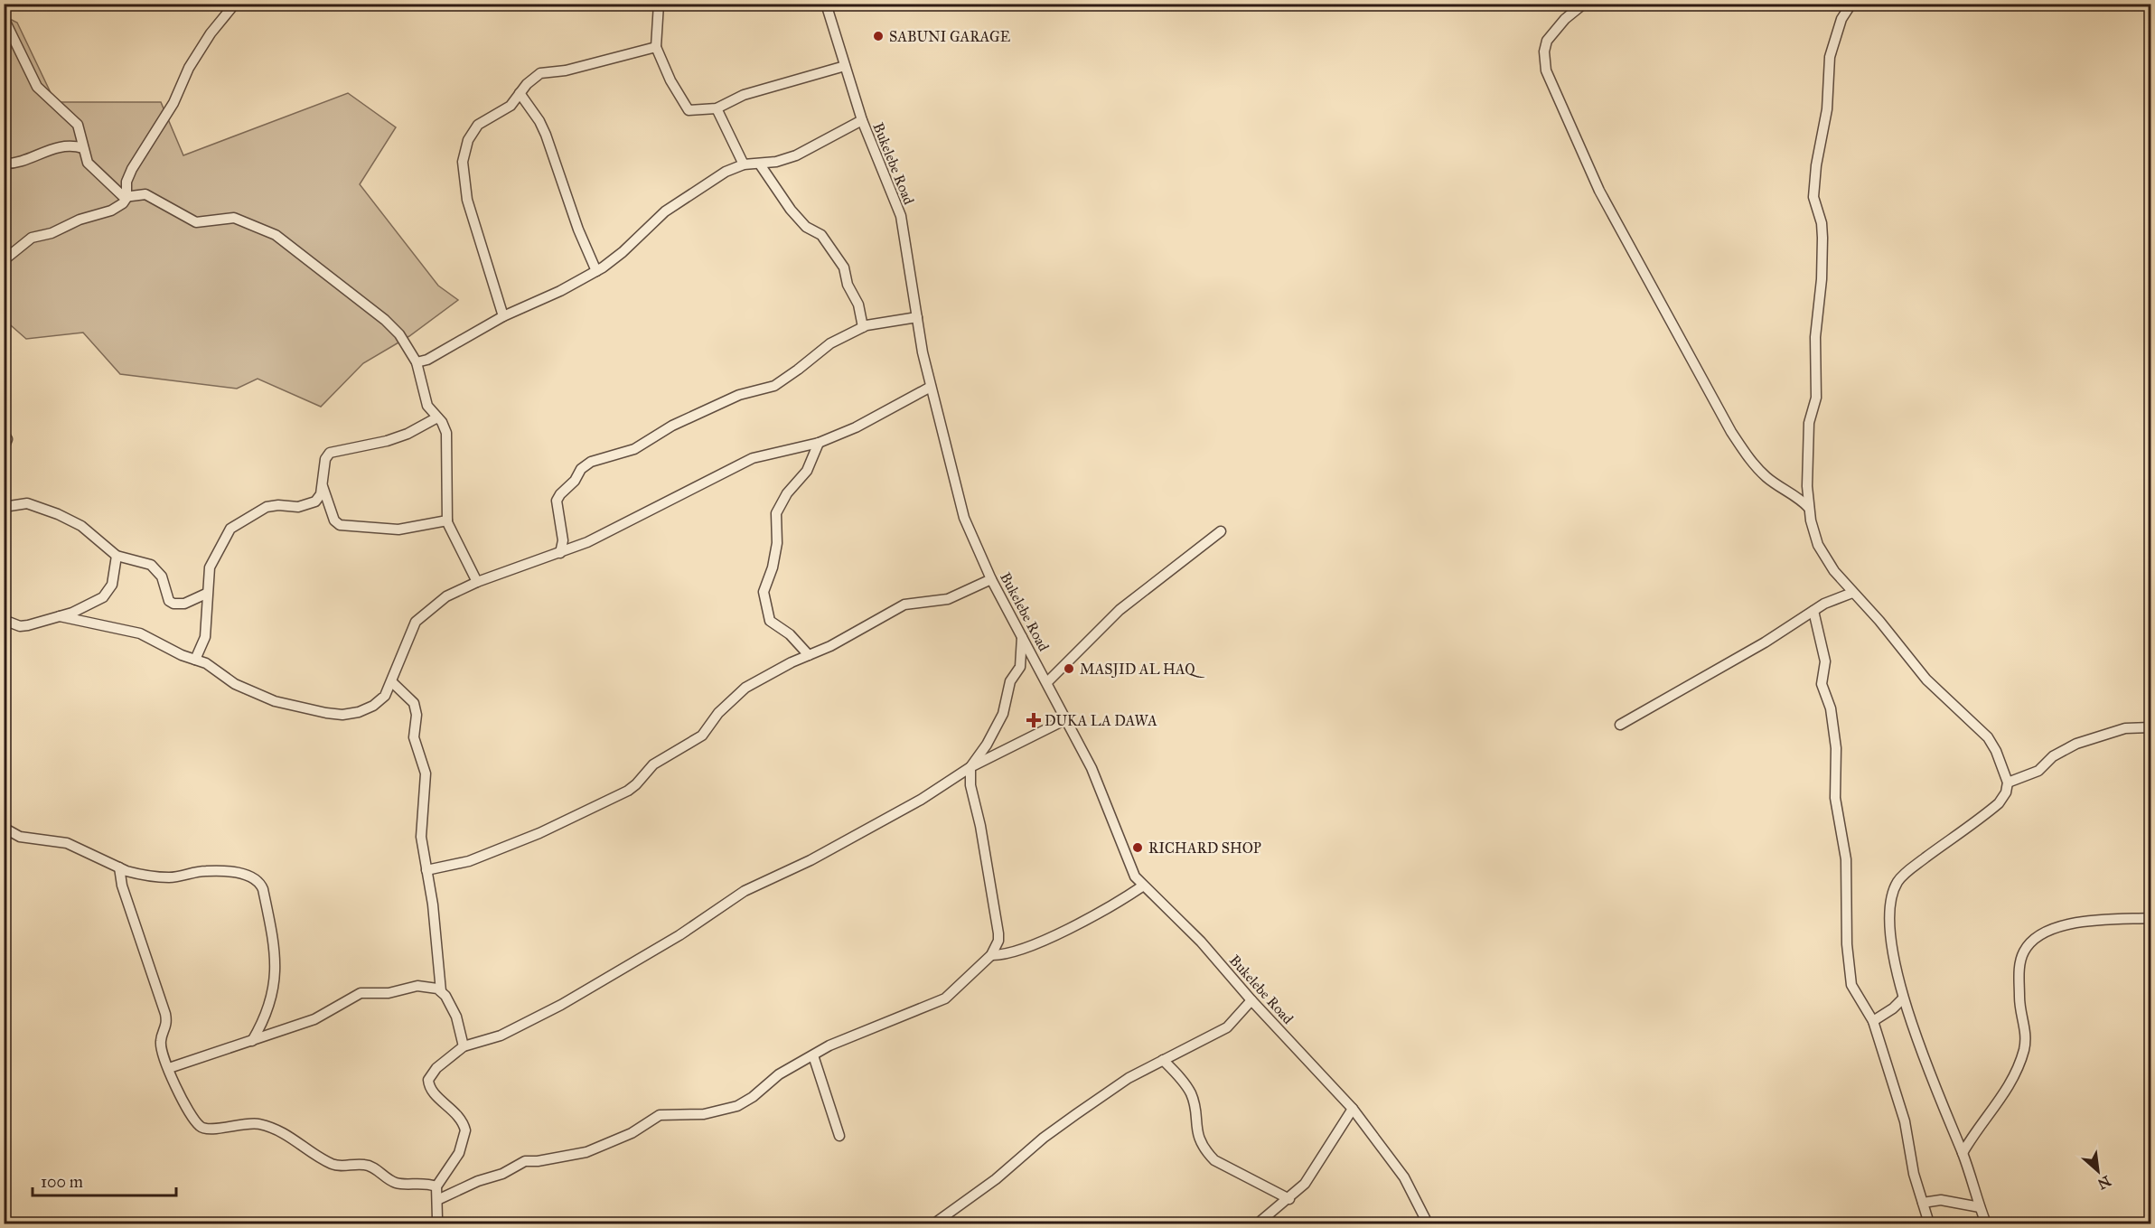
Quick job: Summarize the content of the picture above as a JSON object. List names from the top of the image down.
{
  "streets": {
    "street": ["Bukelebe Road"]
  },
  "places": {
    "other": ["SABUNI GARAGE", "MASJID AL HAQ", "RICHARD SHOP"],
    "health": ["DUKA LA DAWA"]
  },
  "scale_bar": "100 m",
  "north": "bottom right"
}
